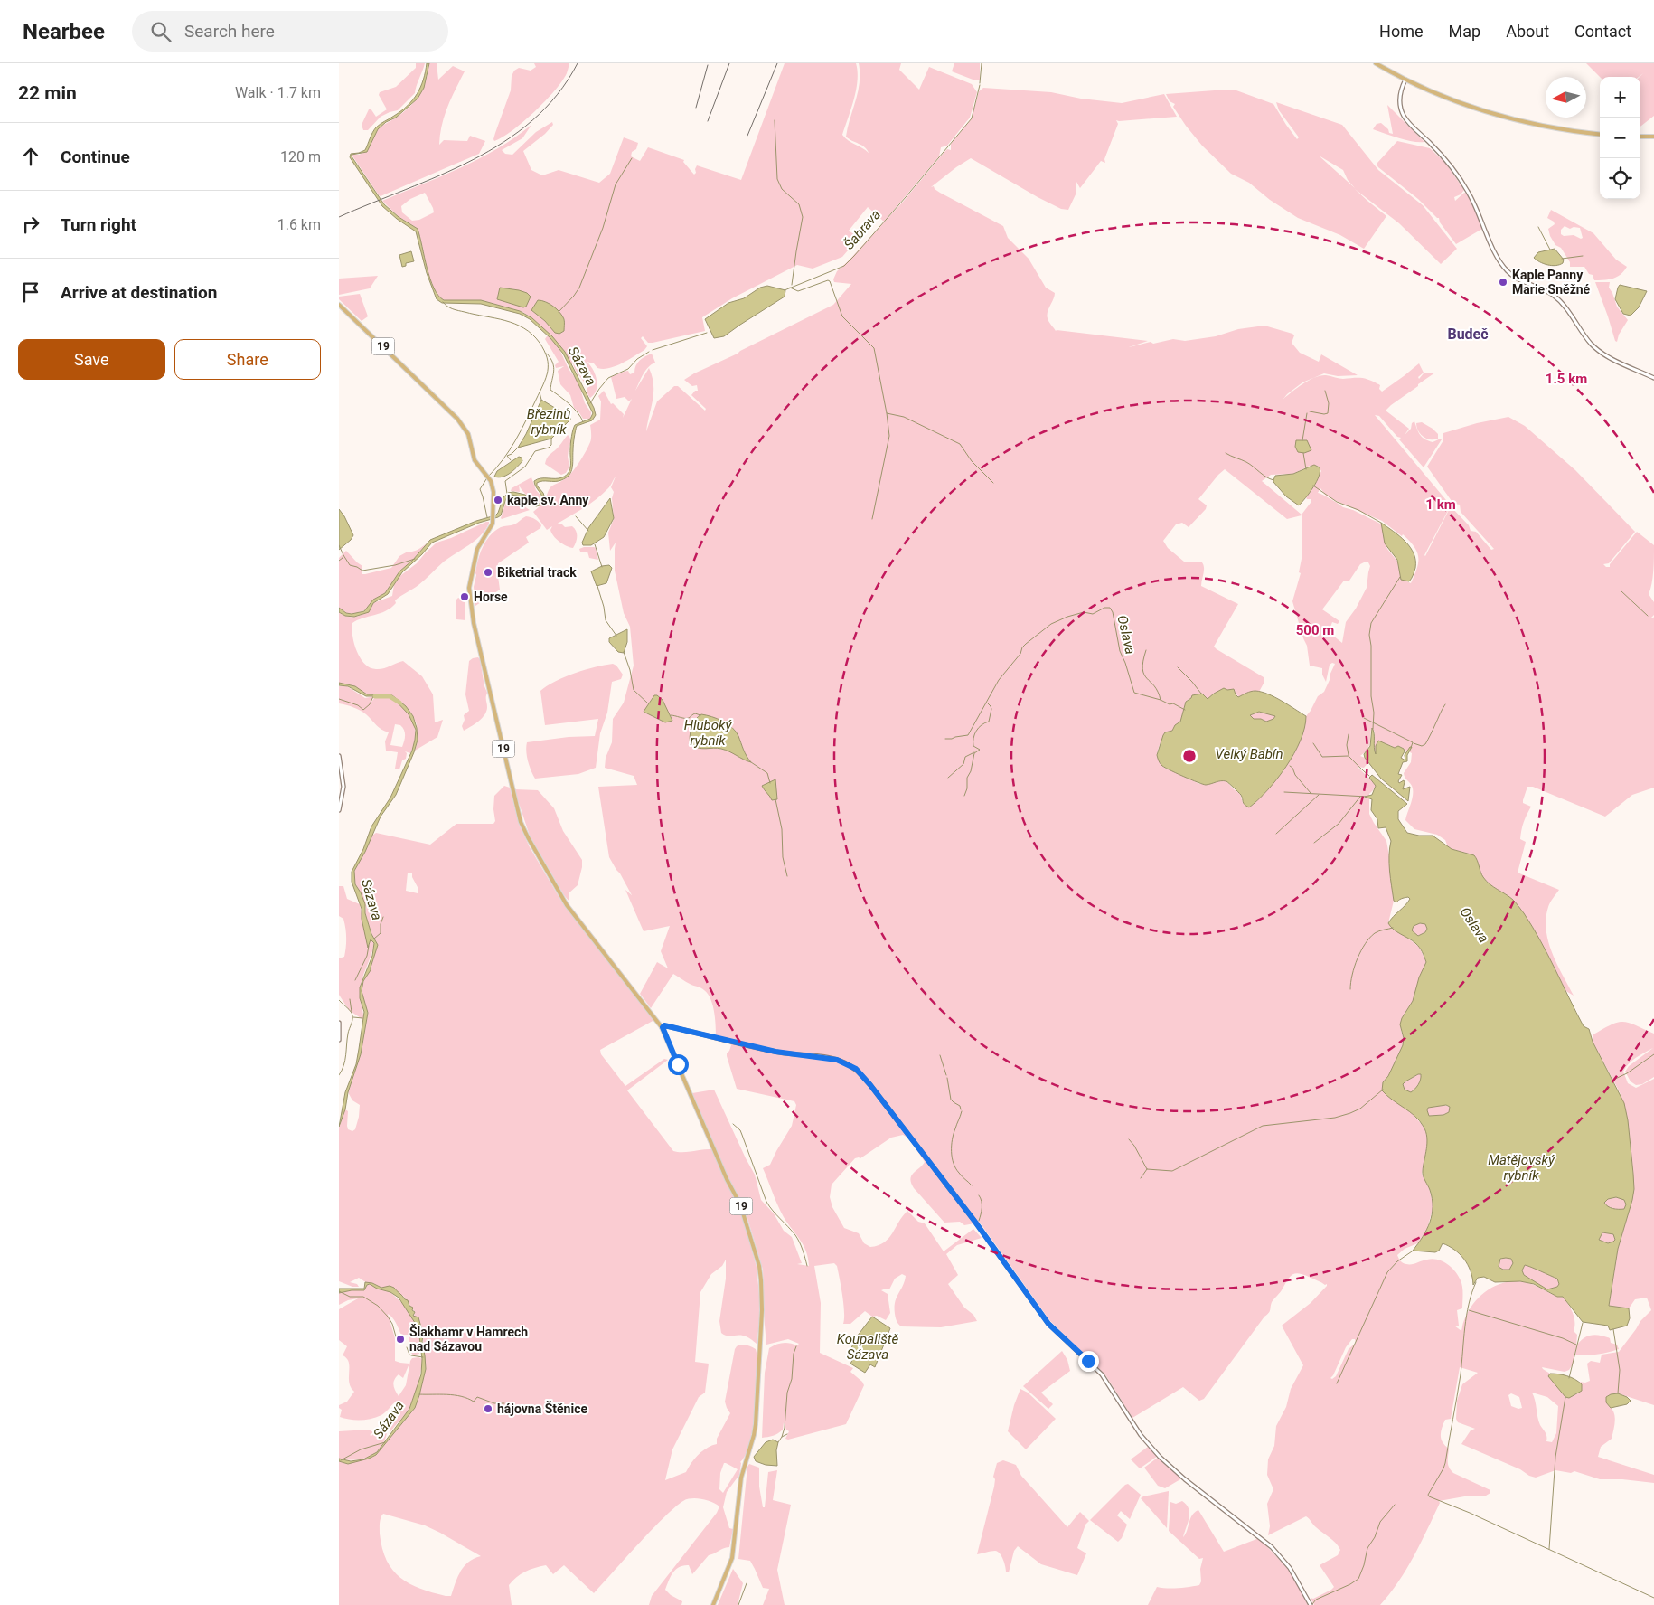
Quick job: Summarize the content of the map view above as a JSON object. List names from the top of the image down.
{
  "streets": {
    "main road": ["19"]
  },
  "districts": ["Budeč"],
  "water": [
    "Šabrava",
    "Sázava",
    "Březinů rybník",
    "Oslava",
    "Hluboký rybník",
    "Velký Babín",
    "Matějovský rybník",
    "Koupaliště Sázava"
  ],
  "places": [
    "Kaple Panny Marie Sněžné",
    "kaple sv. Anny",
    "Biketrial track",
    "Horse",
    "Šlakhamr v Hamrech nad Sázavou",
    "hájovna Štěnice"
  ],
  "north": "left",
  "page": {
    "header": "Nearbee",
    "search": "Search here",
    "nav": [
      "Home",
      "Map",
      "About",
      "Contact"
    ],
    "heading": ["22 min", "Walk · 1.7 km"],
    "map_buttons": ["+", "−"],
    "list": [
      ["Continue", "120 m"],
      ["Turn right", "1.6 km"],
      "Arrive at destination"
    ],
    "buttons": ["Save", "Share"]
  },
  "rings": ["1.5 km", "1 km", "500 m"]
}
